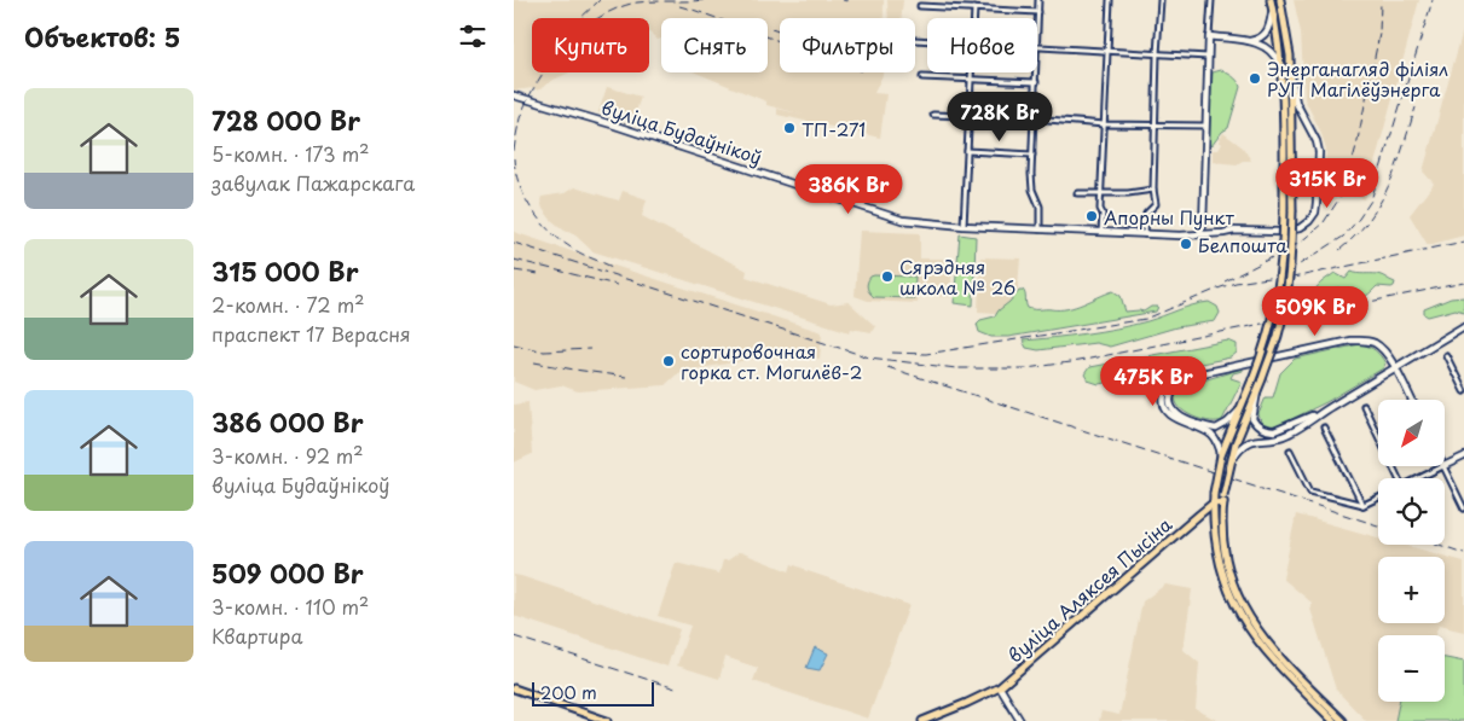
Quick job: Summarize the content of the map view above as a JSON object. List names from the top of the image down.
{
  "streets": {
    "main road": ["вуліца Будаўнікоў", "вуліца Аляксея Пысіна"]
  },
  "places": [
    "Энерганагляд філіял РУП Магілёўэнерга",
    "ТП-271",
    "Апорны Пункт",
    "Белпошта",
    "Сярэдняя школа № 26",
    "сортировочная горка ст. Могилёв-2"
  ],
  "scale_bar": "200 m",
  "north": "bottom left",
  "page": {
    "heading": "Объектов: 5",
    "chip": [
      "Купить",
      "Снять",
      "Фильтры",
      "Новое"
    ],
    "list": [
      {
        "name": "728 000 Br",
        "note": "5-комн. · 173 m² · завулак Пажарскага"
      },
      {
        "name": "315 000 Br",
        "note": "2-комн. · 72 m² · праспект 17 Верасня"
      },
      {
        "name": "386 000 Br",
        "note": "3-комн. · 92 m² · вуліца Будаўнікоў"
      },
      {
        "name": "509 000 Br",
        "note": "3-комн. · 110 m² · Квартира"
      }
    ],
    "price": [
      "728K Br",
      "315K Br",
      "386K Br",
      "509K Br",
      "475K Br"
    ],
    "map_buttons": ["+", "−"],
    "scale": "200 m"
  }
}
